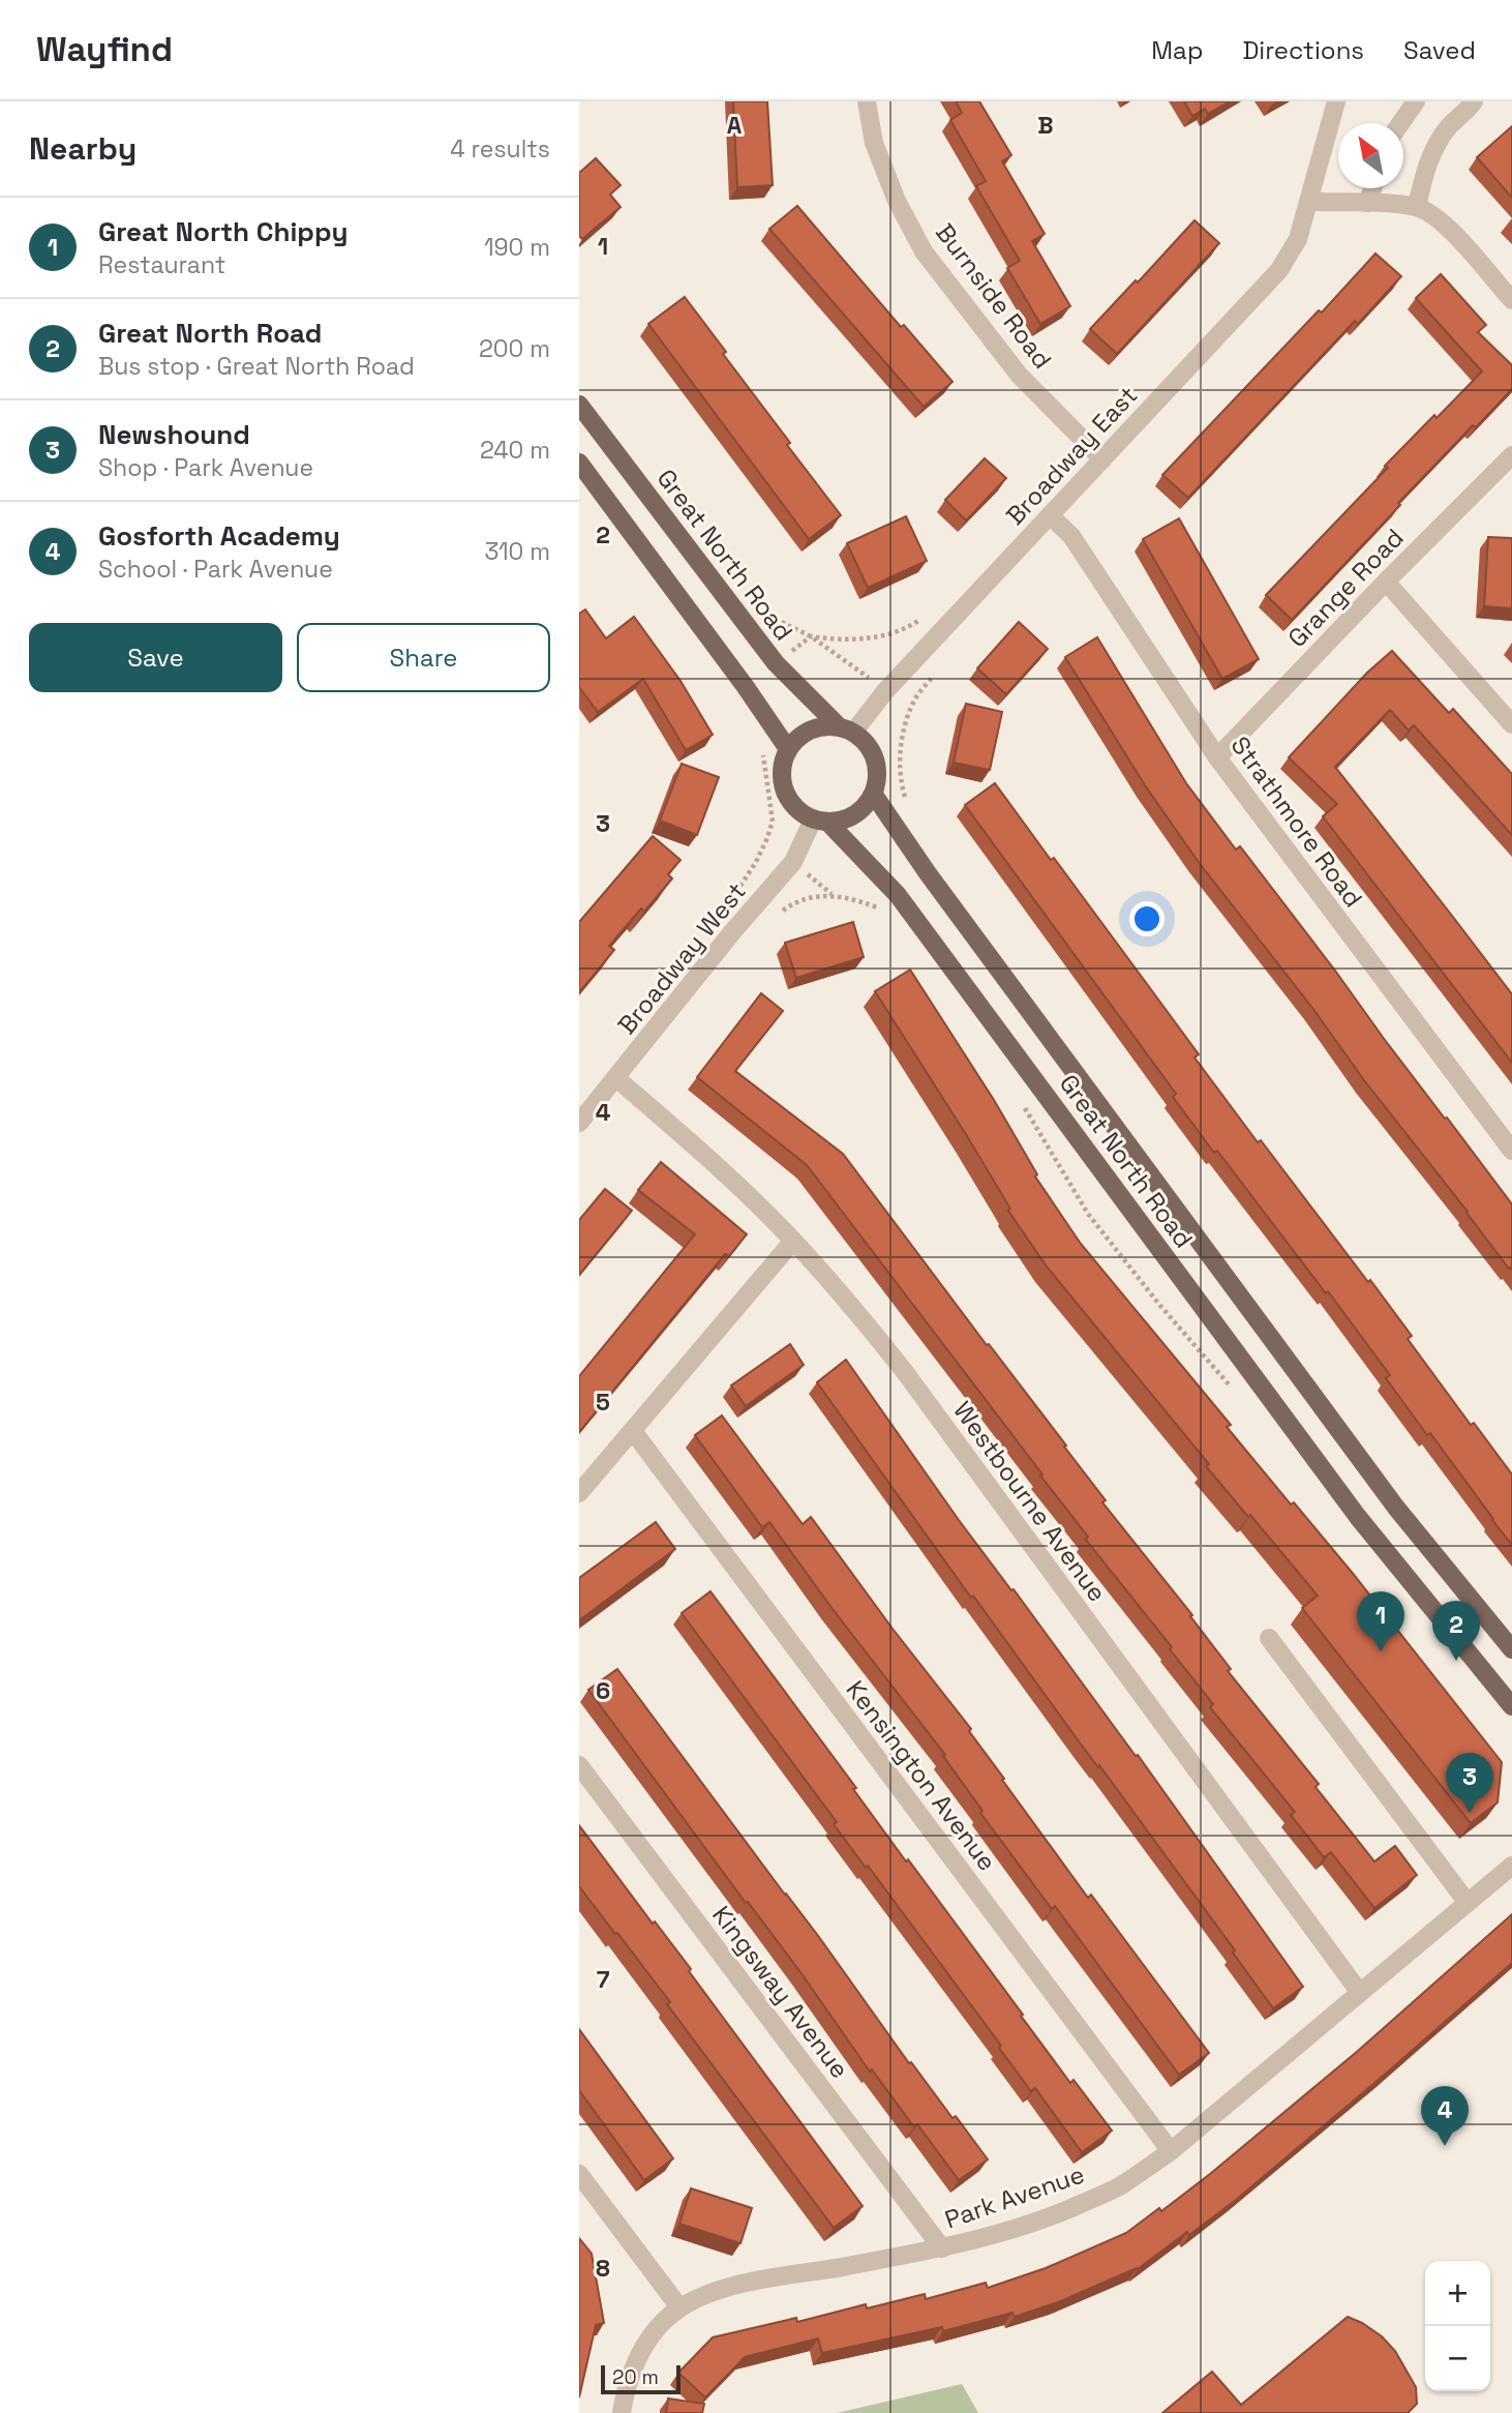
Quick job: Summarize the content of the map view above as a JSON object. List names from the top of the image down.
{
  "streets": {
    "main road": ["Great North Road"],
    "street": [
      "Burnside Road",
      "Broadway East",
      "Grange Road",
      "Strathmore Road",
      "Broadway West",
      "Westbourne Avenue",
      "Kensington Avenue",
      "Kingsway Avenue",
      "Park Avenue"
    ]
  },
  "crossings": [
    ["Burnside Road", "Broadway East"],
    ["Broadway East", "Great North Road"],
    ["Broadway East", "Strathmore Road"],
    ["Broadway East", "Broadway West"],
    ["Great North Road", "Broadway West"],
    ["Grange Road", "Strathmore Road"],
    ["Broadway West", "Westbourne Avenue"],
    ["Westbourne Avenue", "Park Avenue"],
    ["Kensington Avenue", "Park Avenue"],
    ["Kingsway Avenue", "Park Avenue"]
  ],
  "scale_bar": "20 m",
  "north": "top left",
  "page": {
    "header": "Wayfind",
    "nav": ["Map", "Directions", "Saved"],
    "heading": ["Nearby", "4 results"],
    "list": [
      {
        "mark": "1",
        "name": "Great North Chippy",
        "note": "Restaurant",
        "value": "190 m"
      },
      {
        "mark": "2",
        "name": "Great North Road",
        "note": "Bus stop · Great North Road",
        "value": "200 m"
      },
      {
        "mark": "3",
        "name": "Newshound",
        "note": "Shop · Park Avenue",
        "value": "240 m"
      },
      {
        "mark": "4",
        "name": "Gosforth Academy",
        "note": "School · Park Avenue",
        "value": "310 m"
      }
    ],
    "buttons": ["Save", "Share"],
    "pins": [
      "1",
      "2",
      "3",
      "4"
    ],
    "map_buttons": ["+", "−"],
    "scale": "20 m"
  },
  "grid": {
    "columns": ["A", "B"],
    "rows": [
      "1",
      "2",
      "3",
      "4",
      "5",
      "6",
      "7",
      "8"
    ]
  }
}
